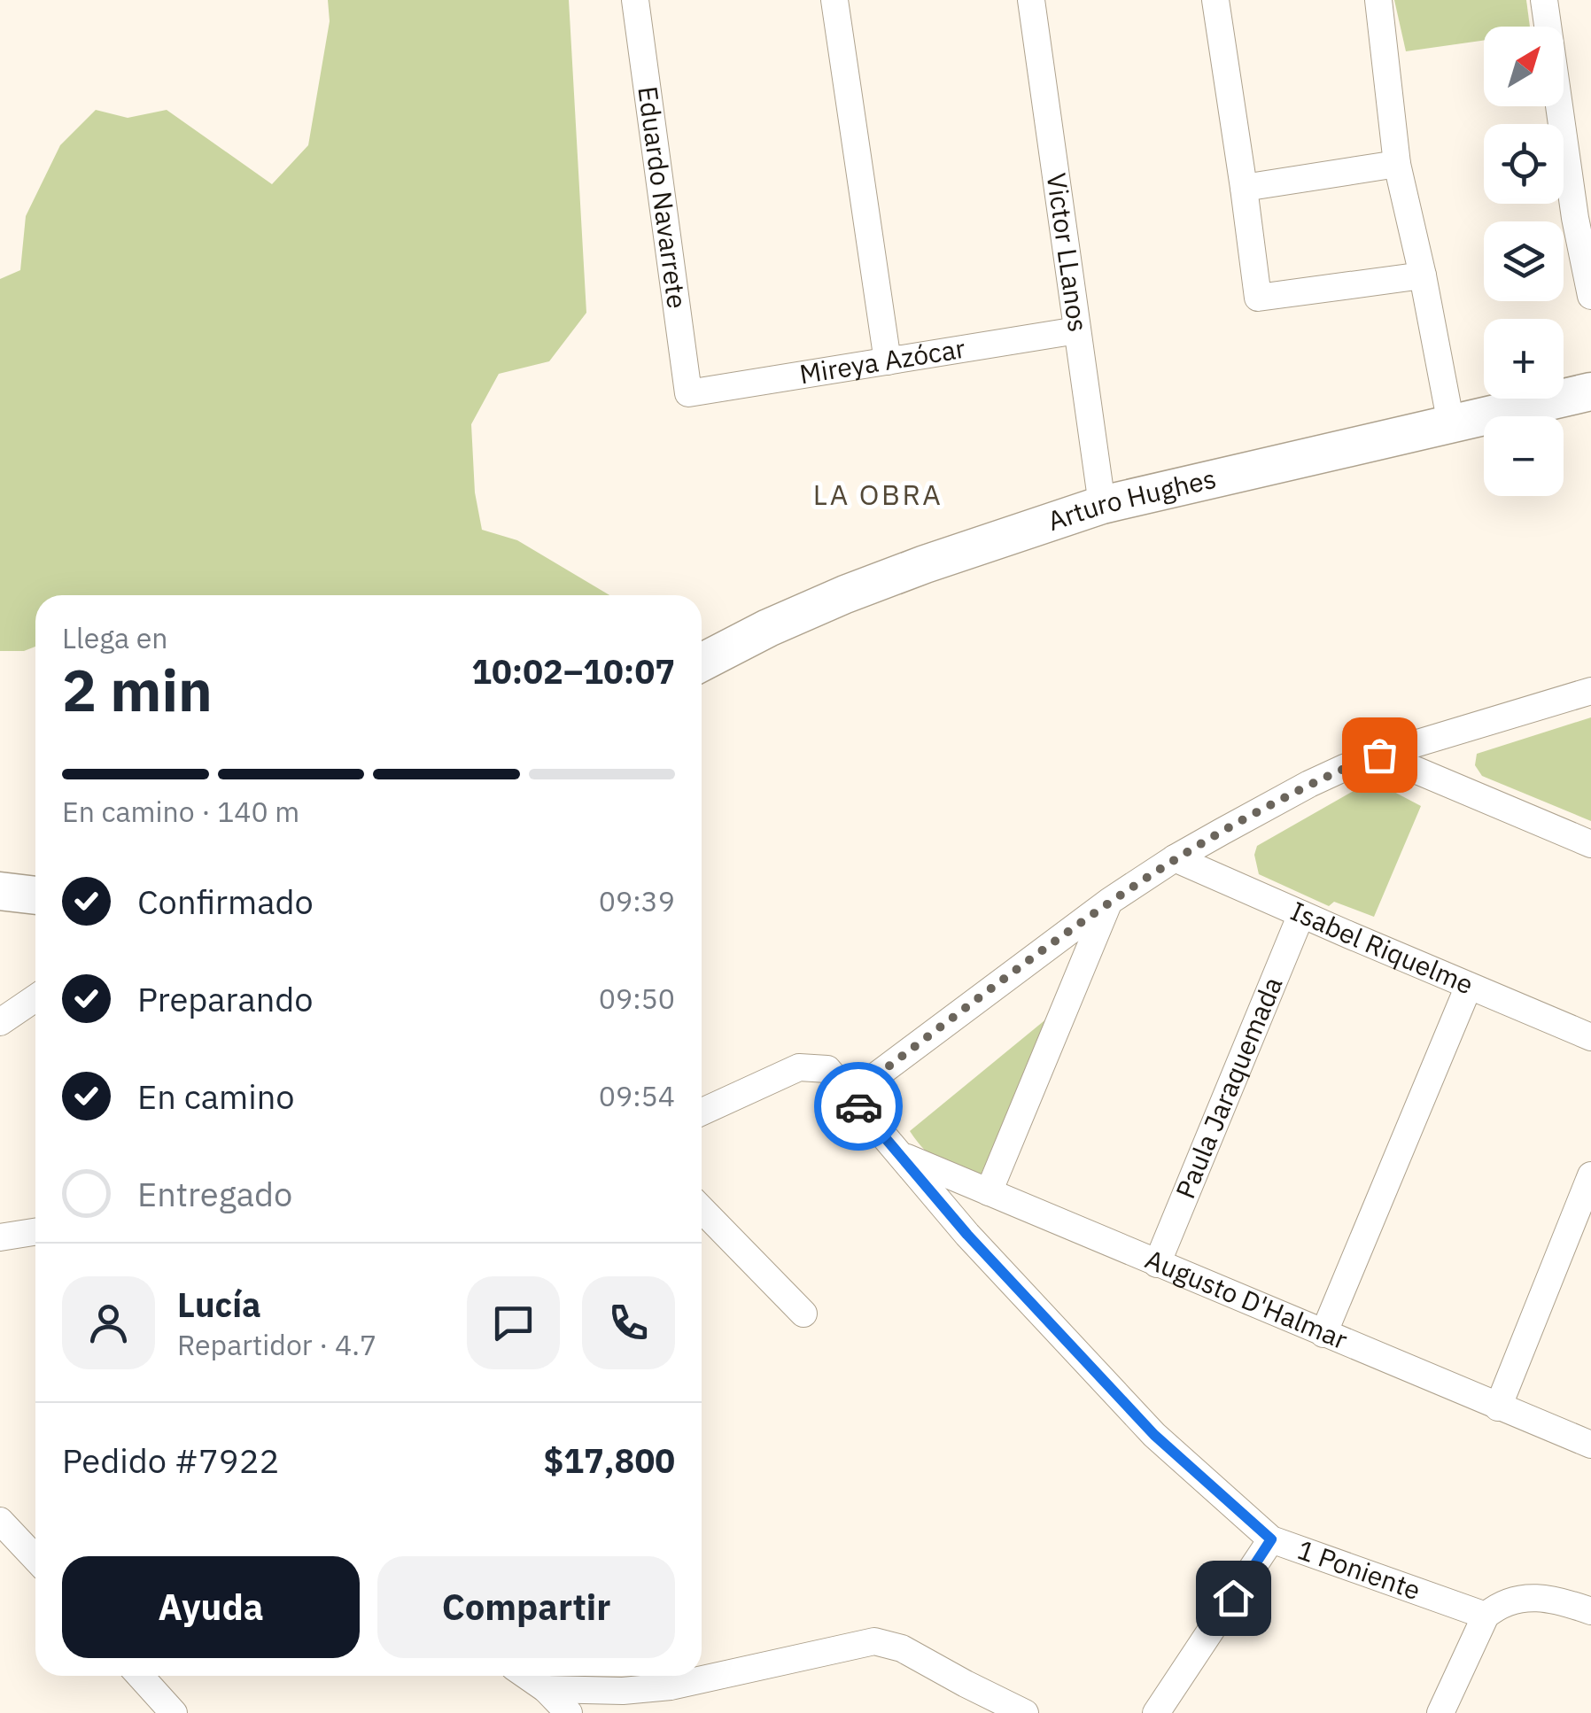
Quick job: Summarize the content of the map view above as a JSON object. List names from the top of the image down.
{
  "streets": {
    "street": [
      "Eduardo Navarrete",
      "Victor LLanos",
      "Mireya Azócar",
      "Arturo Hughes",
      "Isabel Riquelme",
      "Paula Jaraquemada",
      "Augusto D'Halmar",
      "1 Poniente"
    ]
  },
  "crossings": [
    ["Eduardo Navarrete", "Mireya Azócar"],
    ["Victor LLanos", "Mireya Azócar"],
    ["Victor LLanos", "Arturo Hughes"],
    ["Isabel Riquelme", "Paula Jaraquemada"],
    ["Paula Jaraquemada", "Augusto D'Halmar"],
    ["Augusto D'Halmar", "1 Poniente"]
  ],
  "districts": ["LA OBRA"],
  "north": "top right",
  "page": {
    "map_buttons": ["+", "−"],
    "heading": ["2 min", "Llega en", "10:02–10:07"],
    "panel": [
      "Lucía",
      "Repartidor · 4.7",
      "Pedido #7922",
      "$17,800"
    ],
    "bar": "En camino · 140 m",
    "list": [
      ["Confirmado", "09:39"],
      ["Preparando", "09:50"],
      ["En camino", "09:54"],
      "Entregado"
    ],
    "buttons": ["Ayuda", "Compartir"]
  }
}
